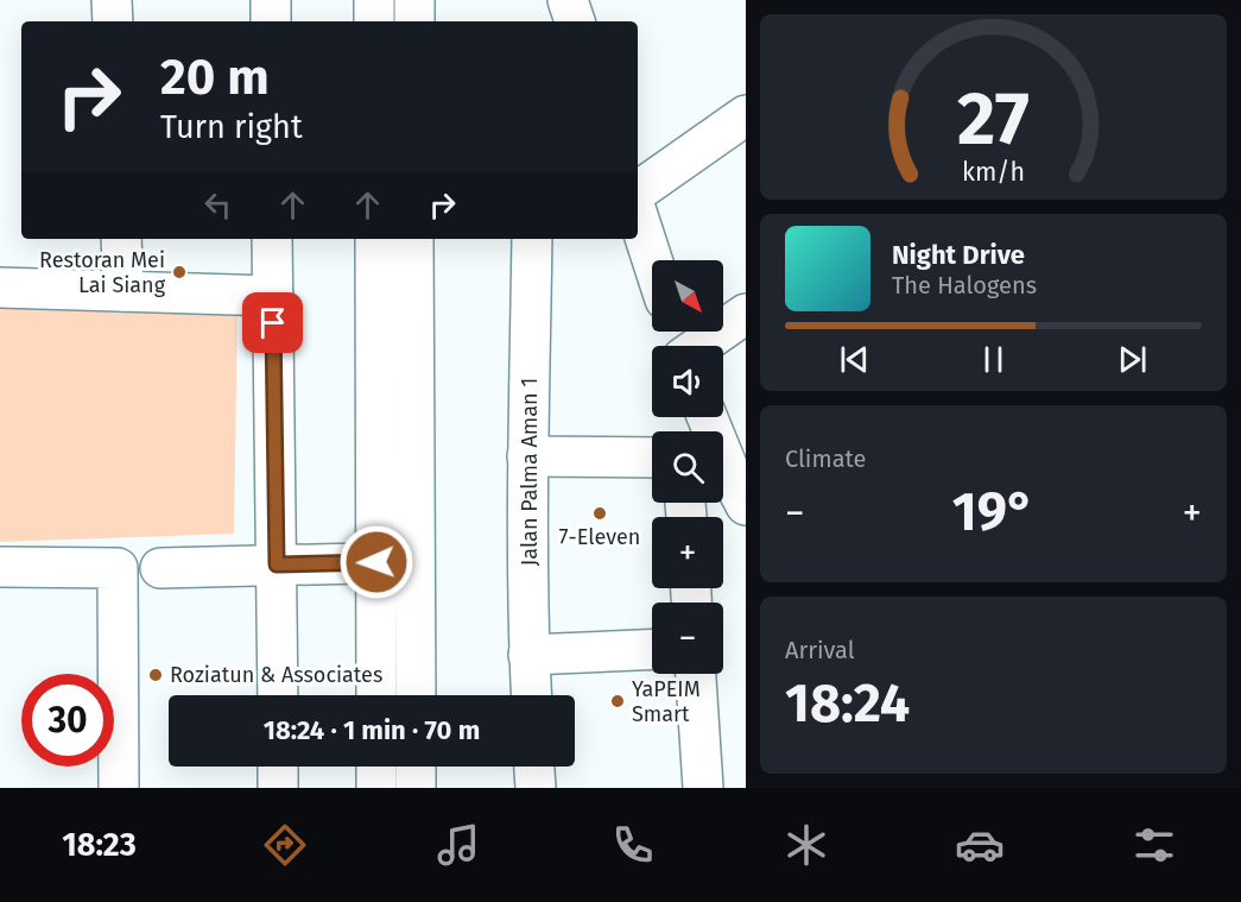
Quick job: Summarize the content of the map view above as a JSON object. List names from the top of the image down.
{
  "streets": {
    "street": ["Jalan Palma Aman 1"]
  },
  "places": [
    "Restoran Mei Lai Siang",
    "7-Eleven",
    "Roziatun & Associates",
    "YaPEIM Smart"
  ],
  "north": "bottom right",
  "page": {
    "turn": ["20 m", "Turn right"],
    "song": ["Night Drive", "The Halogens"],
    "map_buttons": ["+", "−"],
    "tile": [
      "Climate",
      ["Arrival", "18:24"]
    ],
    "heat": ["−", "19°", "+"],
    "limit": "30",
    "trip": "18:24 · 1 min · 70 m",
    "tabs": "18:23",
    "gauge": ["27", "km/h"]
  }
}
